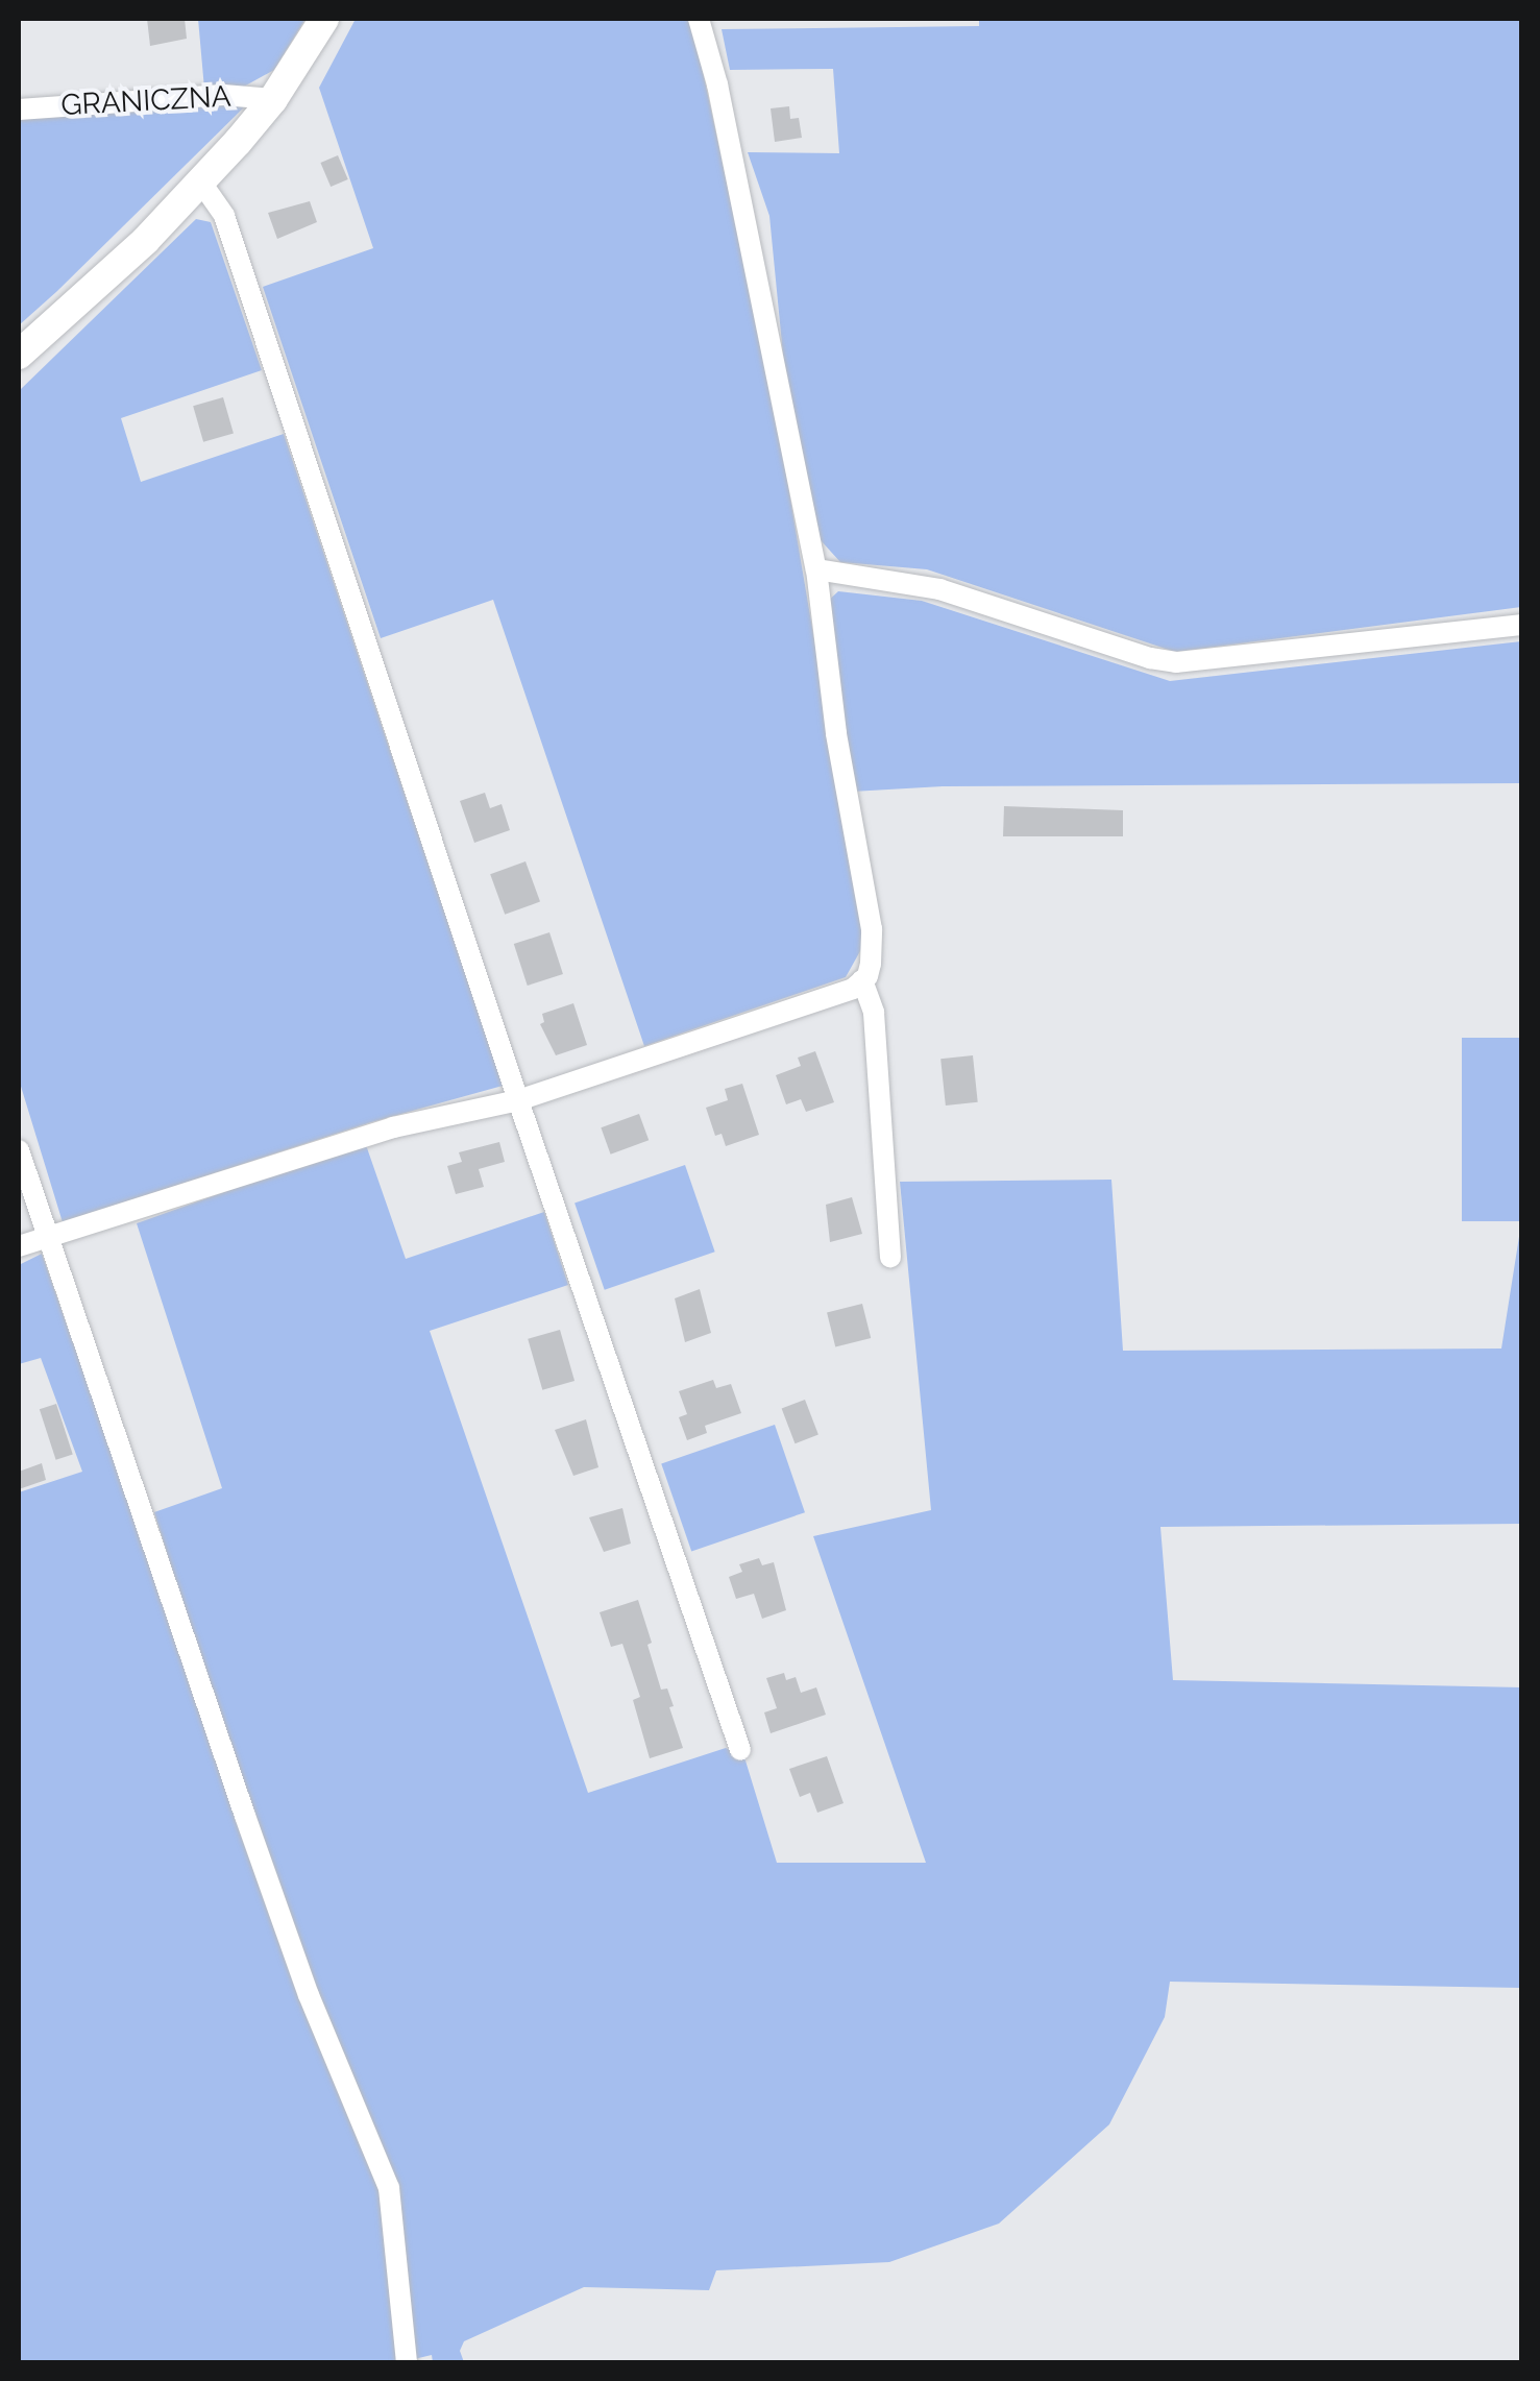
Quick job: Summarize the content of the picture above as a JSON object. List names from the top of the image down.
{
  "streets": {
    "street": ["GRANICZNA"]
  }
}
